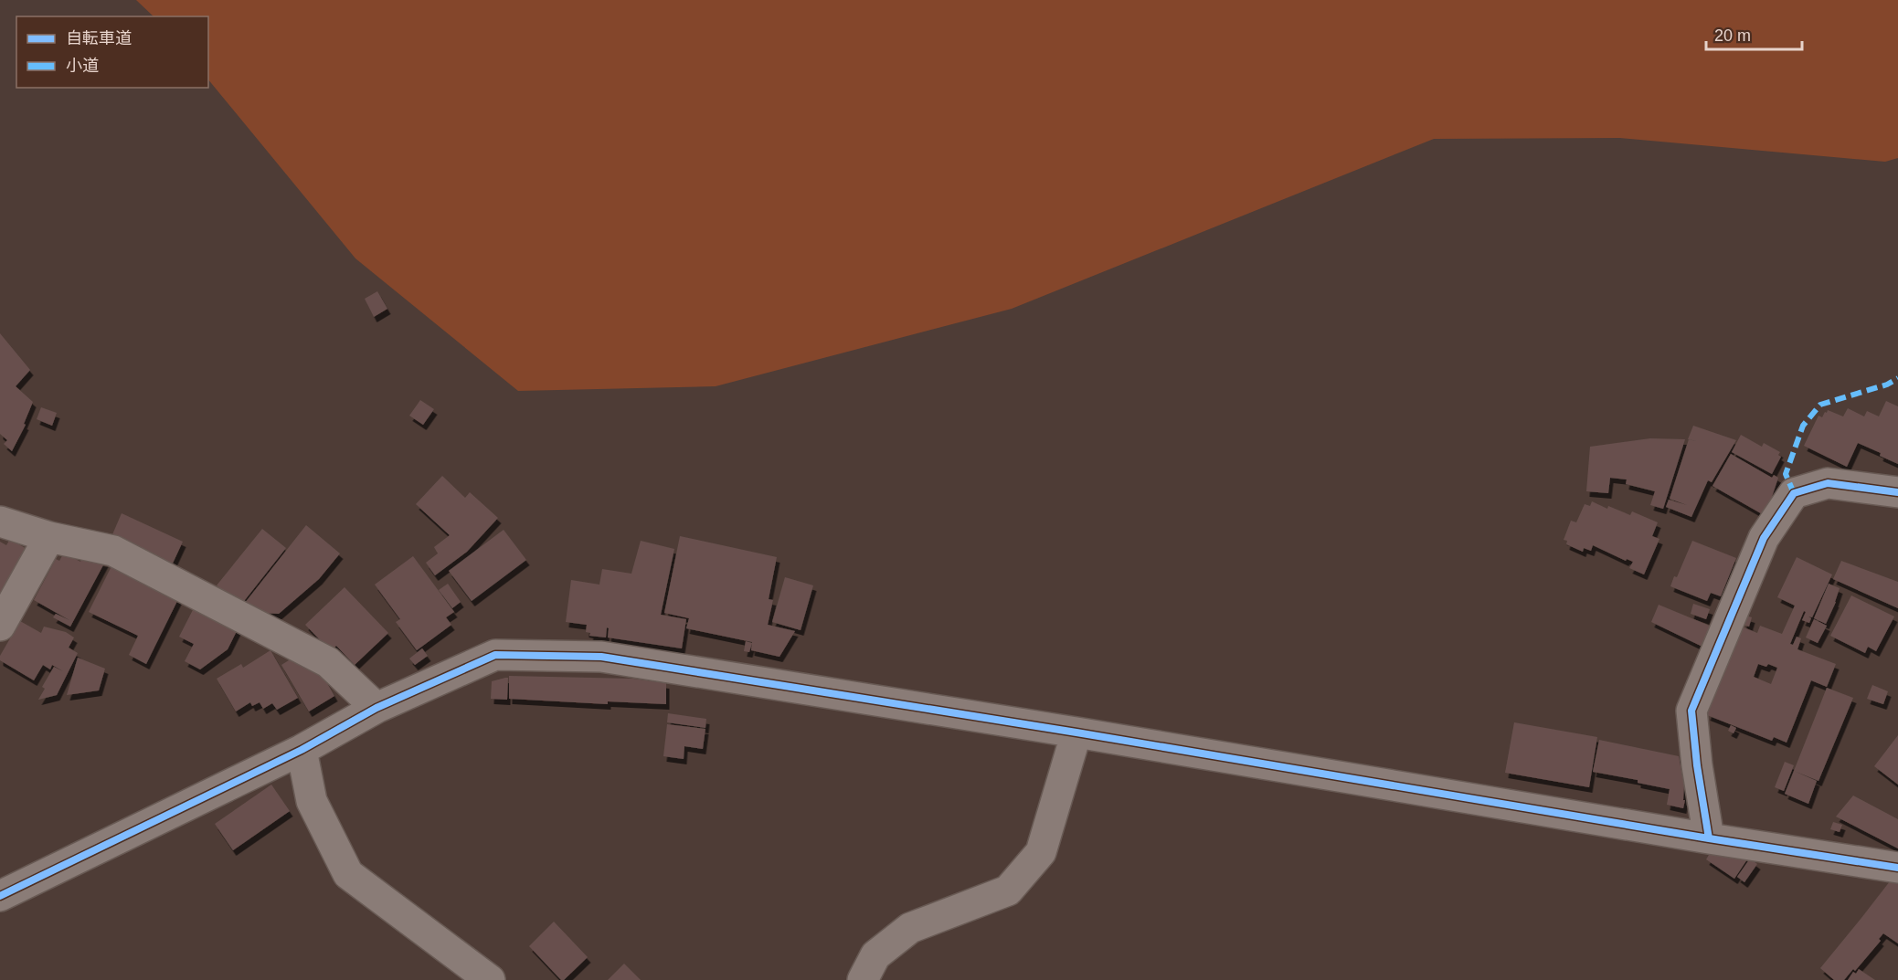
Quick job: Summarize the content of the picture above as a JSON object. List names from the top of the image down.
{
  "legend": ["自転車道", "小道"],
  "scale_bar": "20 m"
}
